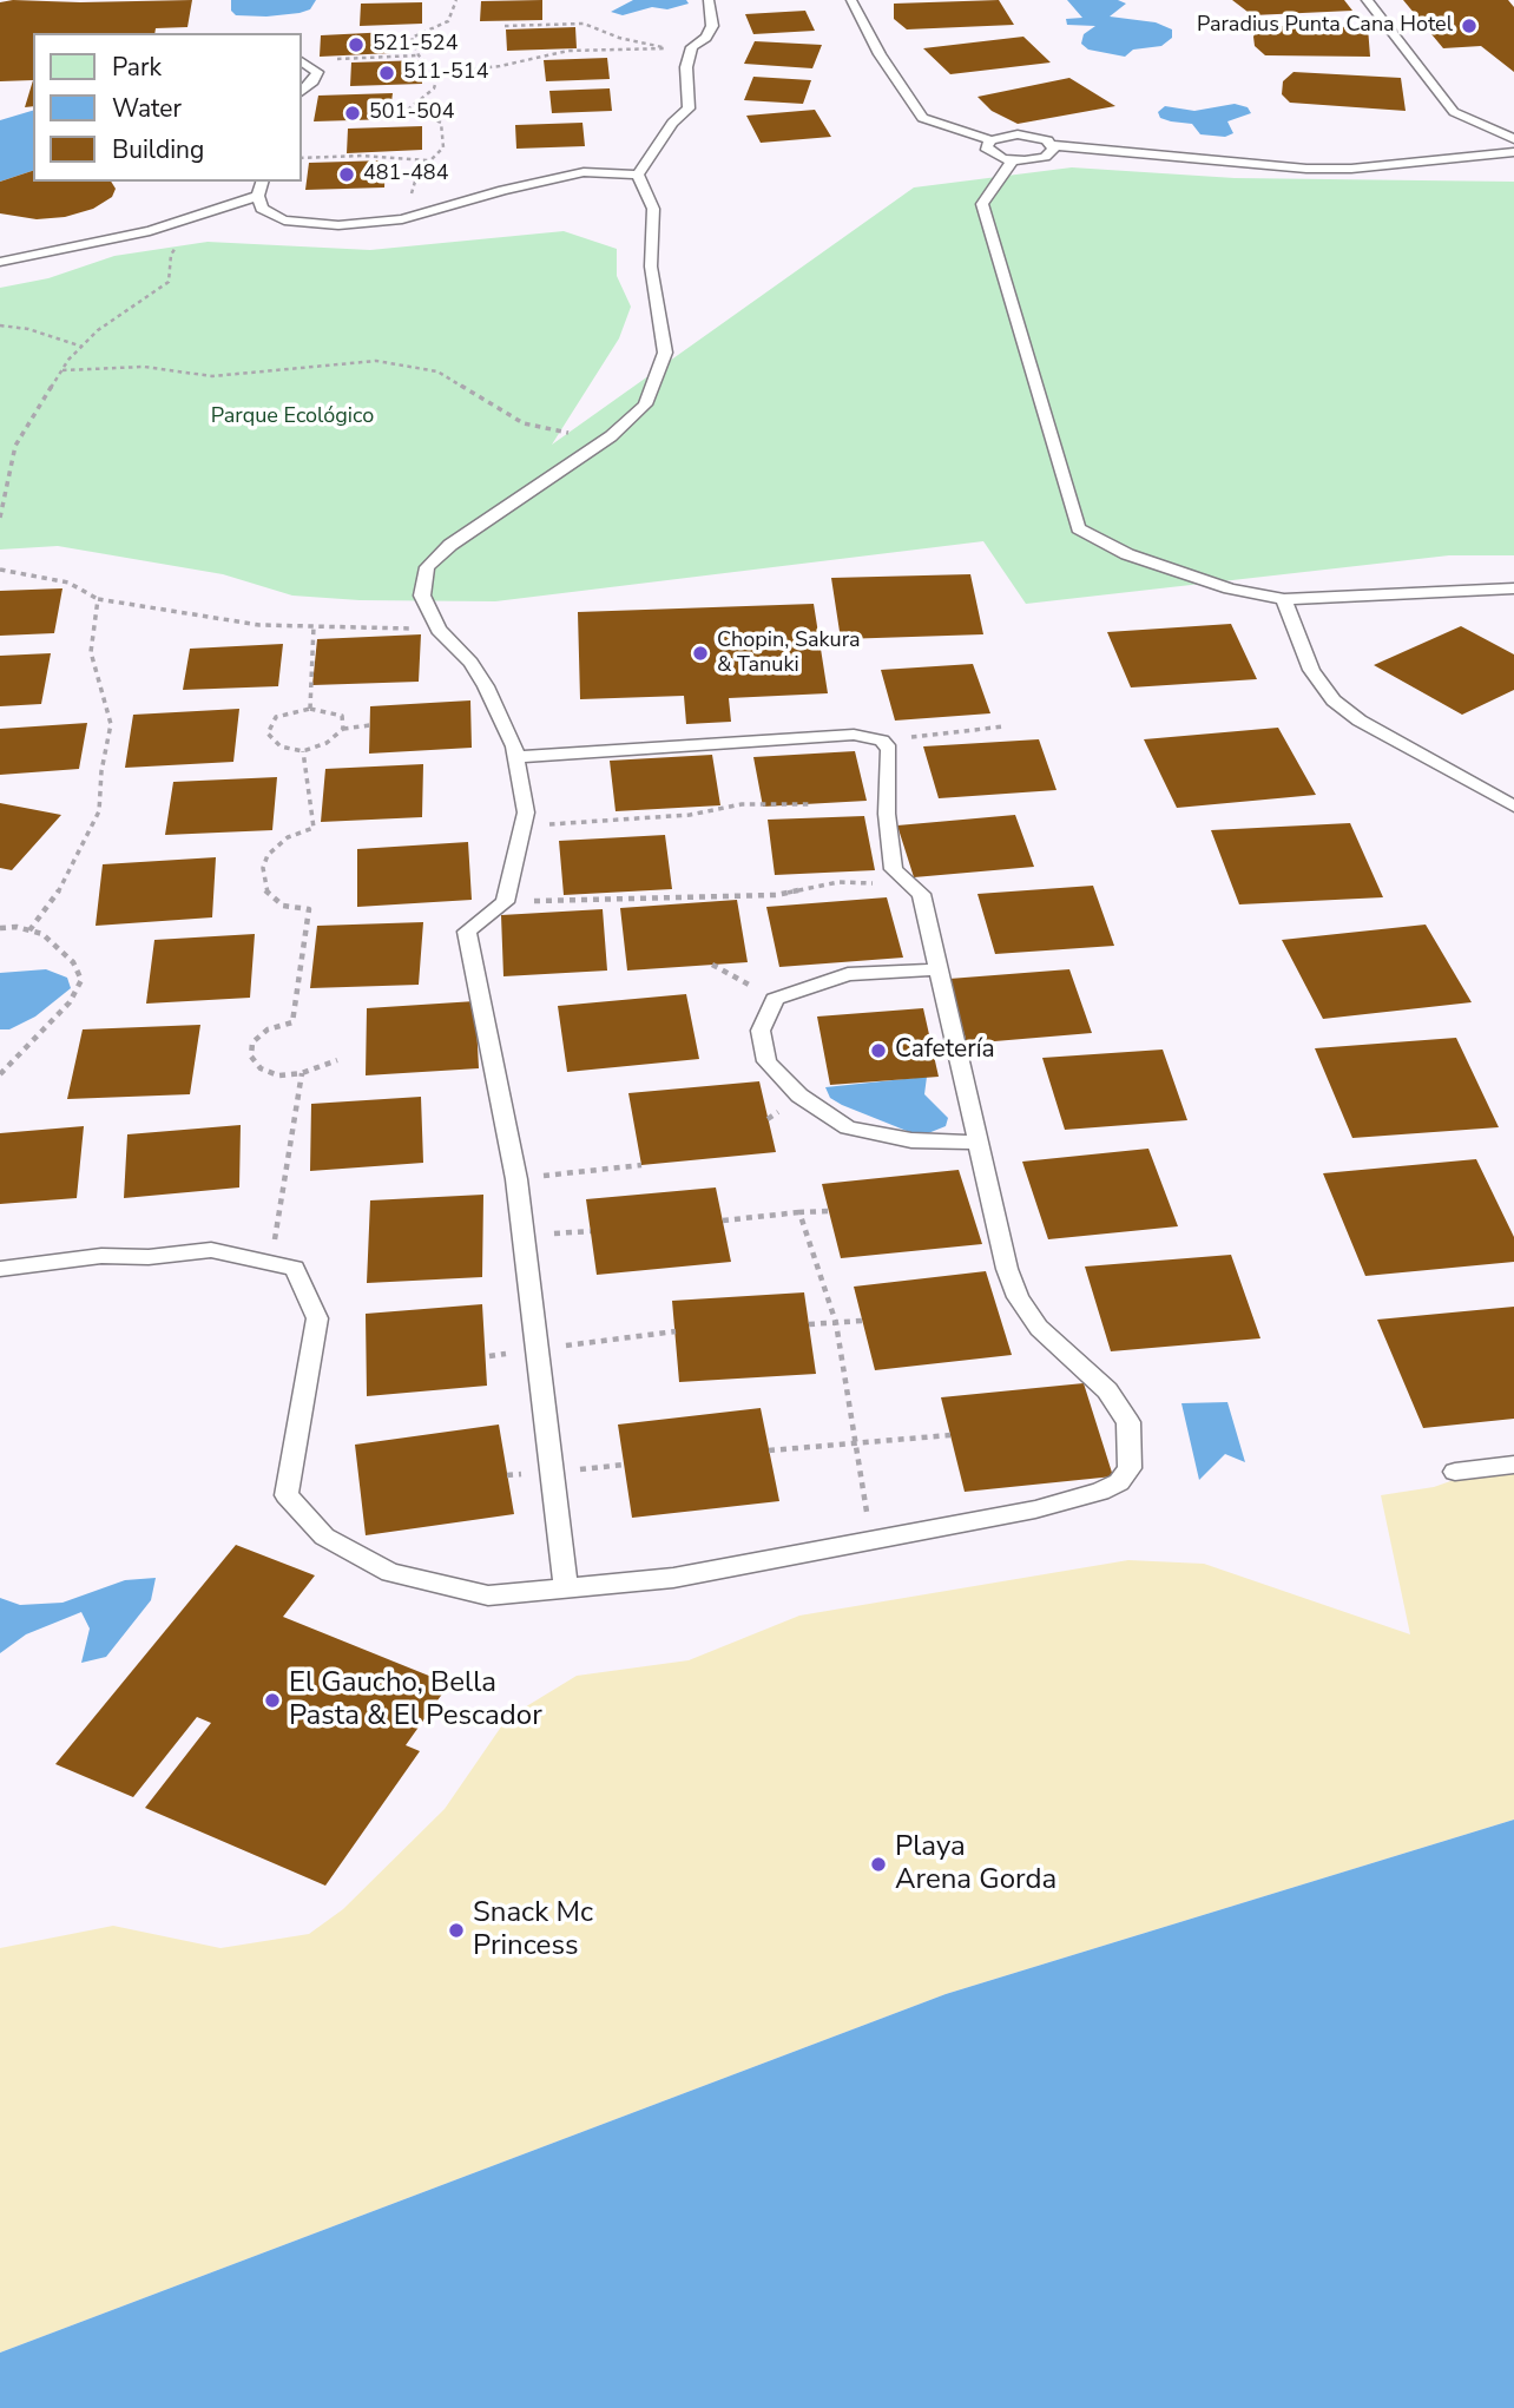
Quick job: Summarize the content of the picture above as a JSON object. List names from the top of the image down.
{
  "parks": ["Parque Ecológico"],
  "places": [
    "Paradius Punta Cana Hotel",
    "521-524",
    "511-514",
    "501-504",
    "481-484",
    "Chopin, Sakura & Tanuki",
    "Cafetería",
    "El Gaucho, Bella Pasta & El Pescador",
    "Playa Arena Gorda",
    "Snack Mc Princess"
  ],
  "legend": ["Park", "Water", "Building"]
}
